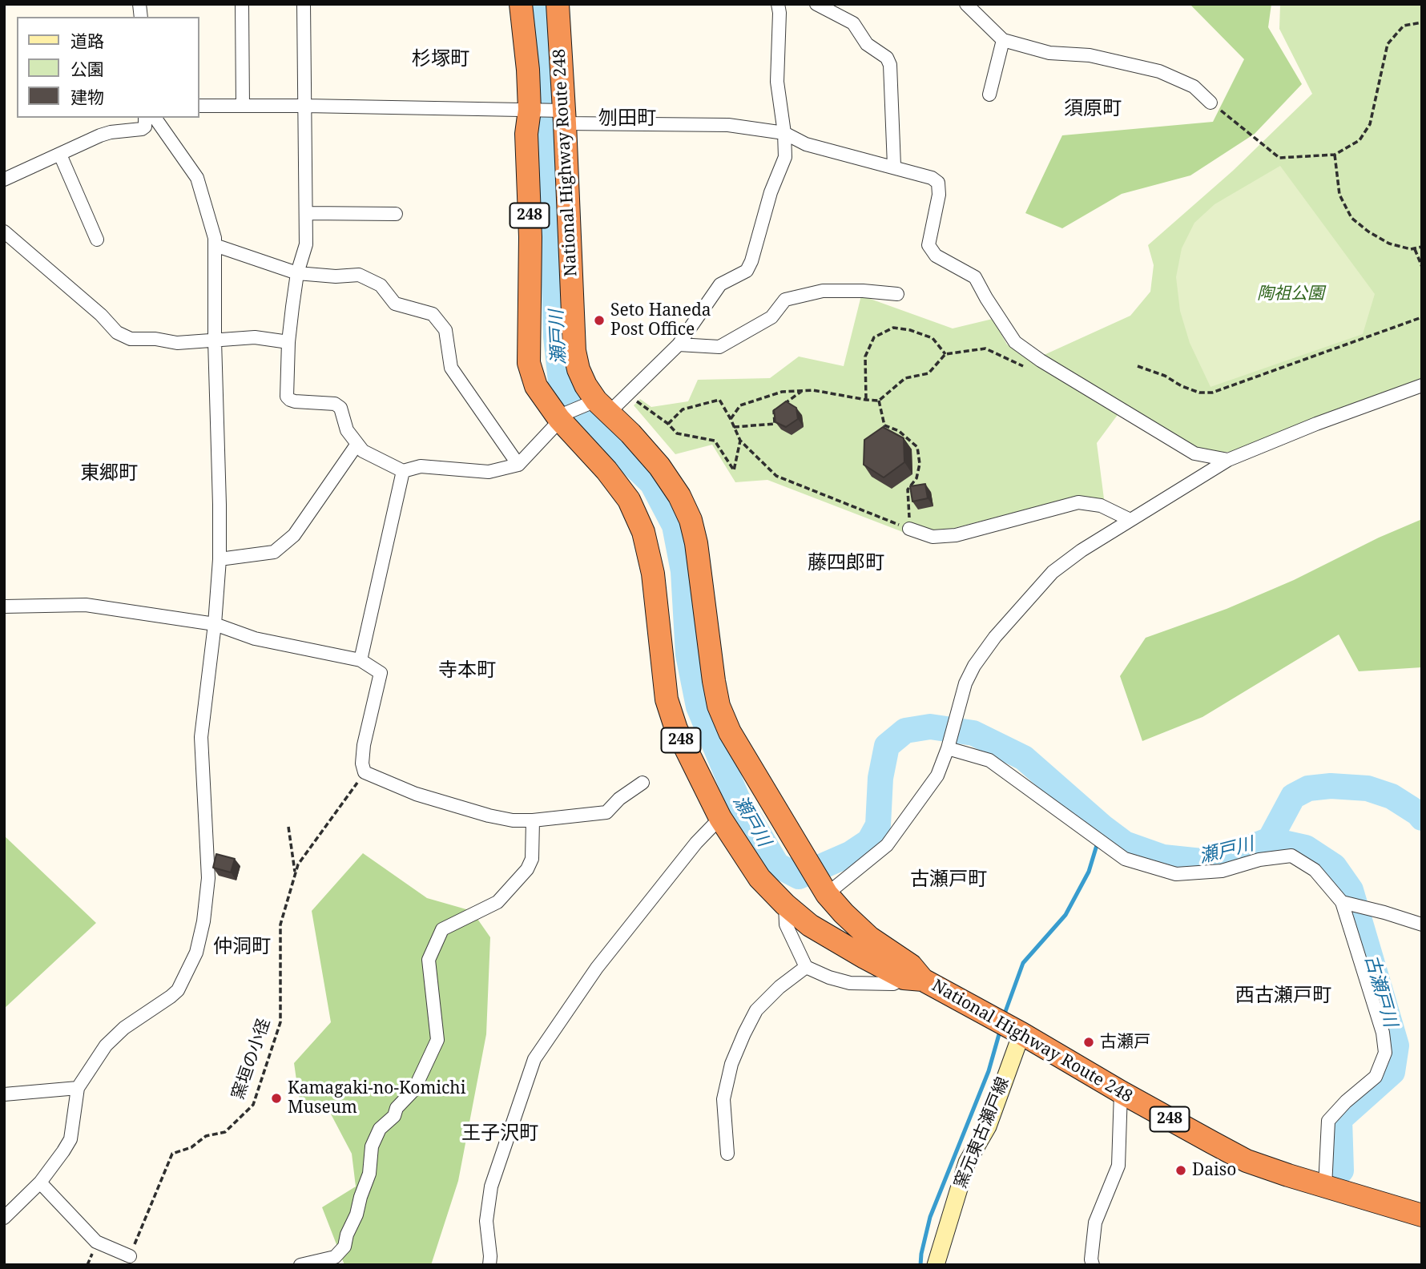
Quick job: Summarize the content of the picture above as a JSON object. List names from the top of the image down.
{
  "streets": {
    "highway": ["National Highway Route 248", "248"],
    "main road": ["窯元東古瀬戸線"],
    "path": ["窯垣の小径"]
  },
  "crossings": [
    ["National Highway Route 248", "窯元東古瀬戸線"]
  ],
  "districts": [
    "杉塚町",
    "須原町",
    "刎田町",
    "東郷町",
    "藤四郎町",
    "寺本町",
    "古瀬戸町",
    "仲洞町",
    "西古瀬戸町",
    "王子沢町"
  ],
  "water": ["瀬戸川", "古瀬戸川"],
  "parks": ["陶祖公園"],
  "places": [
    "Seto Haneda Post Office",
    "古瀬戸",
    "Kamagaki-no-Komichi Museum",
    "Daiso"
  ],
  "legend": ["道路", "公園", "建物"]
}
